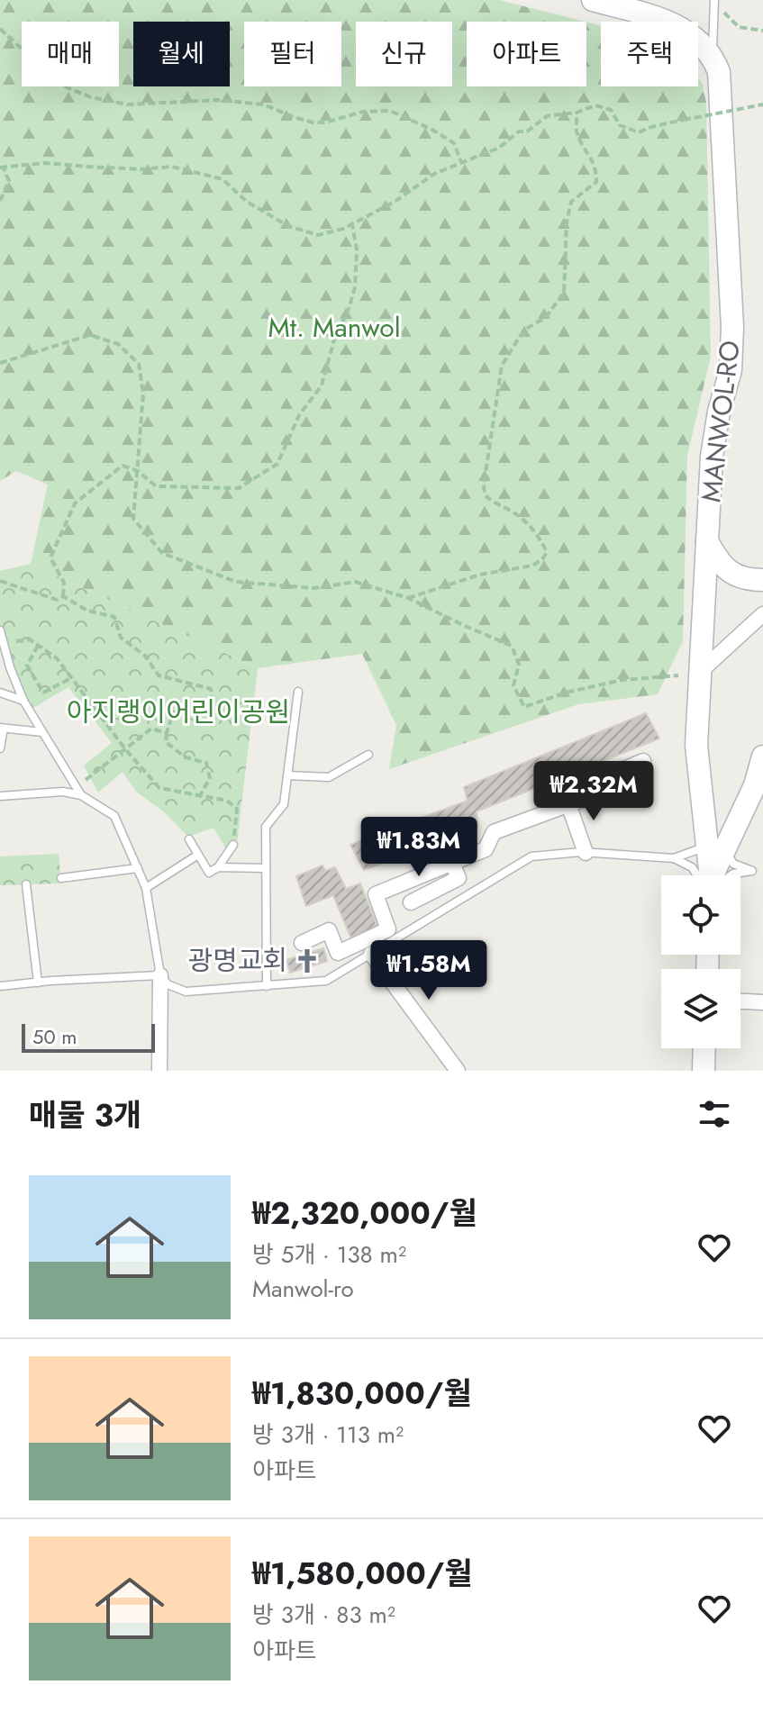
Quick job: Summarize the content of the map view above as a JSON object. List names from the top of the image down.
{
  "streets": {
    "street": ["MANWOL-RO"]
  },
  "parks": ["Mt. Manwol", "아지랭이어린이공원"],
  "places": {
    "church": ["광명교회"]
  },
  "scale_bar": "50 m",
  "page": {
    "chip": [
      "매매",
      "월세",
      "필터",
      "신규",
      "아파트",
      "주택"
    ],
    "price": ["₩2.32M", "₩1.83M", "₩1.58M"],
    "scale": "50 m",
    "heading": "매물 3개",
    "list": [
      {
        "name": "₩2,320,000/월",
        "note": "방 5개 · 138 m² · Manwol-ro"
      },
      {
        "name": "₩1,830,000/월",
        "note": "방 3개 · 113 m² · 아파트"
      },
      {
        "name": "₩1,580,000/월",
        "note": "방 3개 · 83 m² · 아파트"
      }
    ]
  }
}
